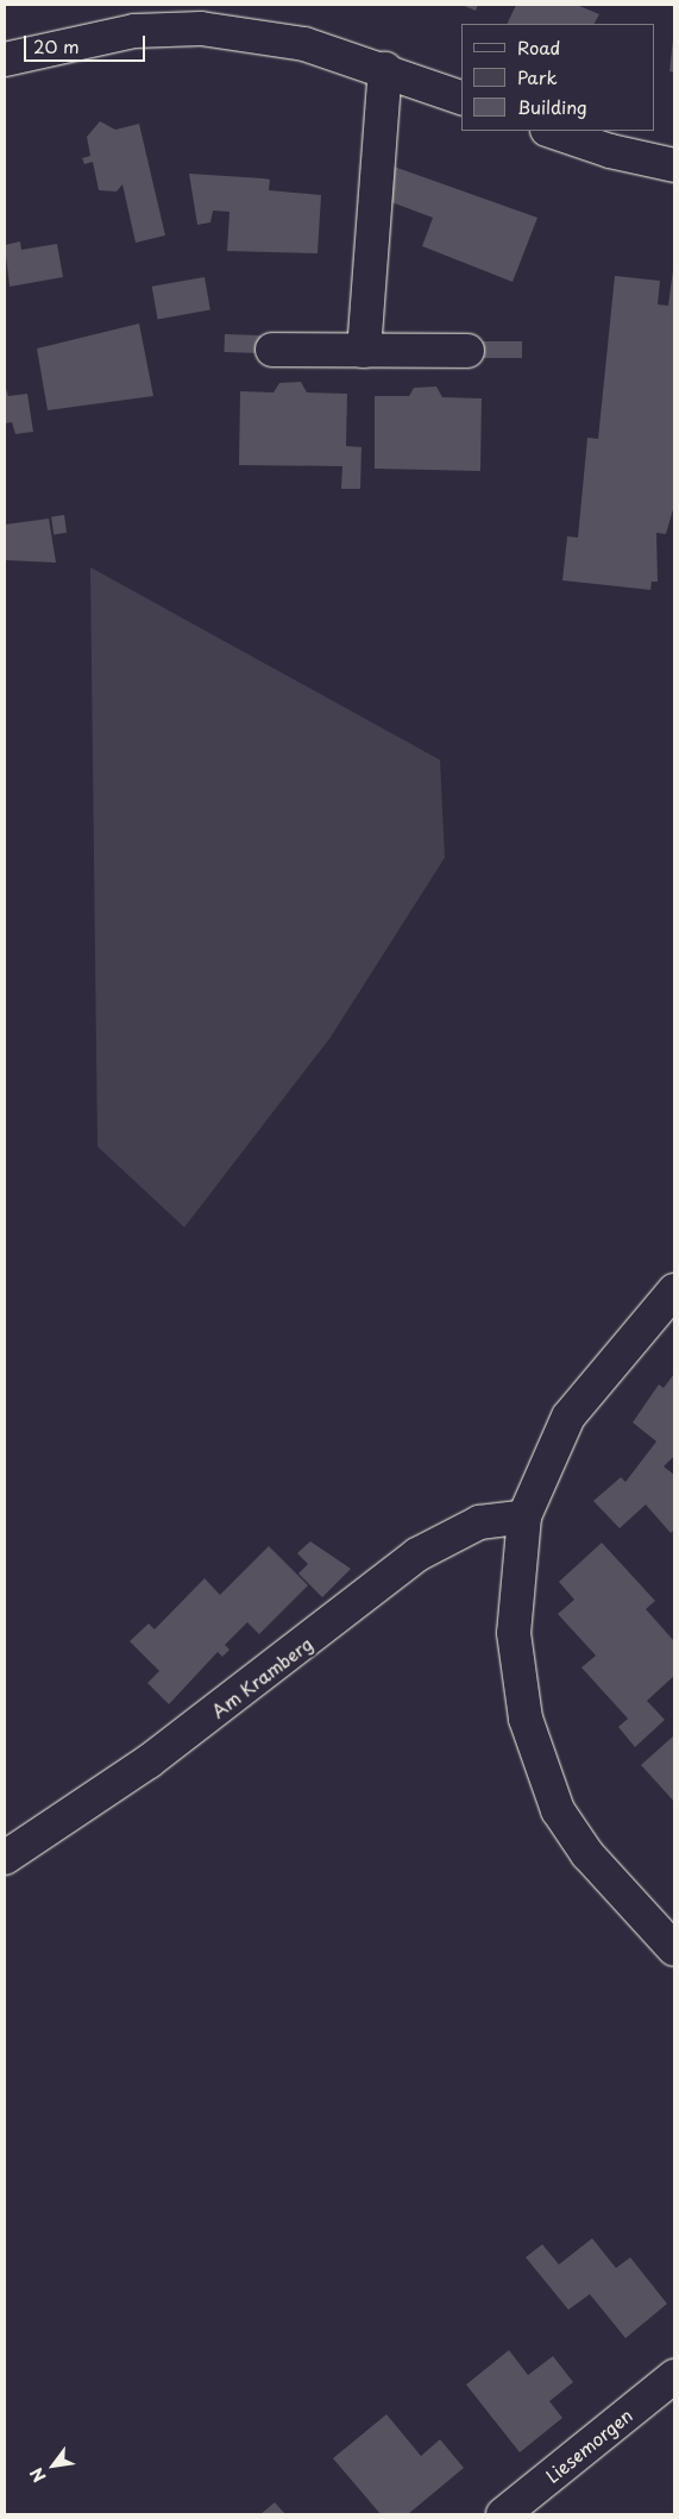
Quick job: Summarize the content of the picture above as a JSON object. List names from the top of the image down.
{
  "streets": {
    "street": ["Am Kramberg", "Liesemorgen"]
  },
  "legend": ["Road", "Park", "Building"],
  "scale_bar": "20 m",
  "north": "bottom left"
}
